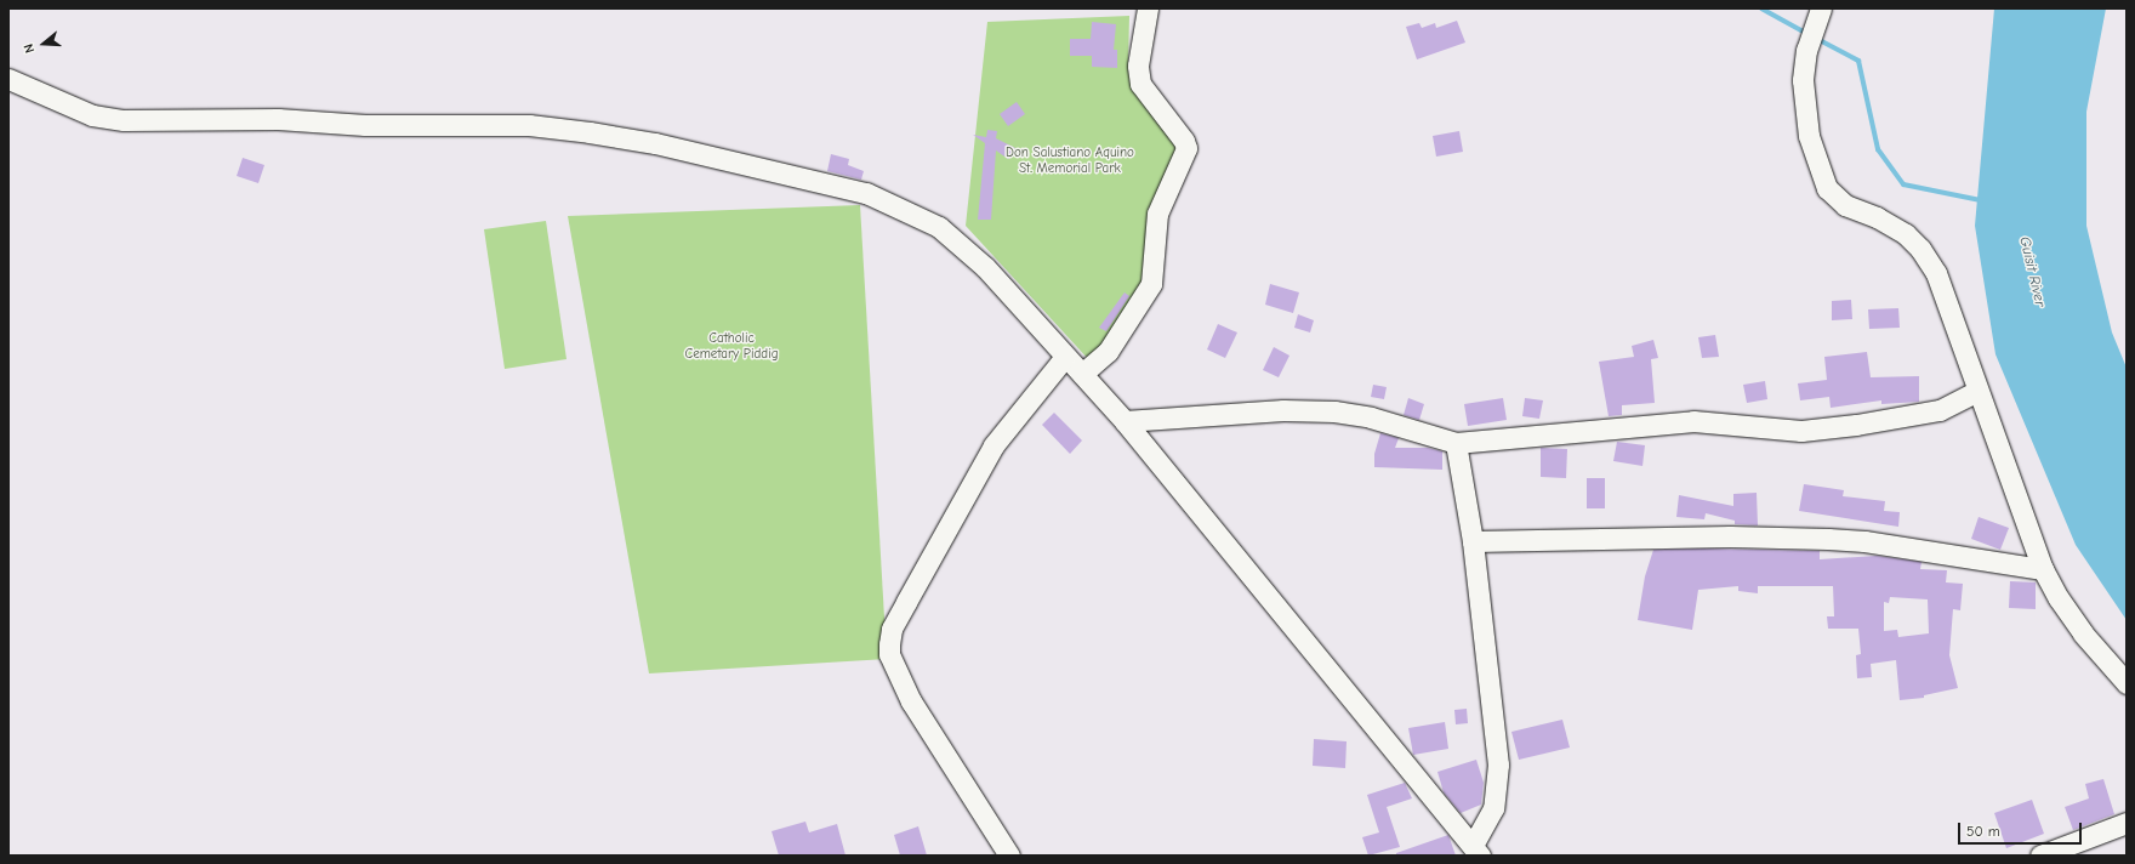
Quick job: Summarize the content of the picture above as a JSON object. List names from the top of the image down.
{
  "water": ["Guisit River"],
  "parks": ["Don Salustiano Aquino St. Memorial Park", "Catholic Cemetary Piddig"],
  "scale_bar": "50 m",
  "north": "left"
}
